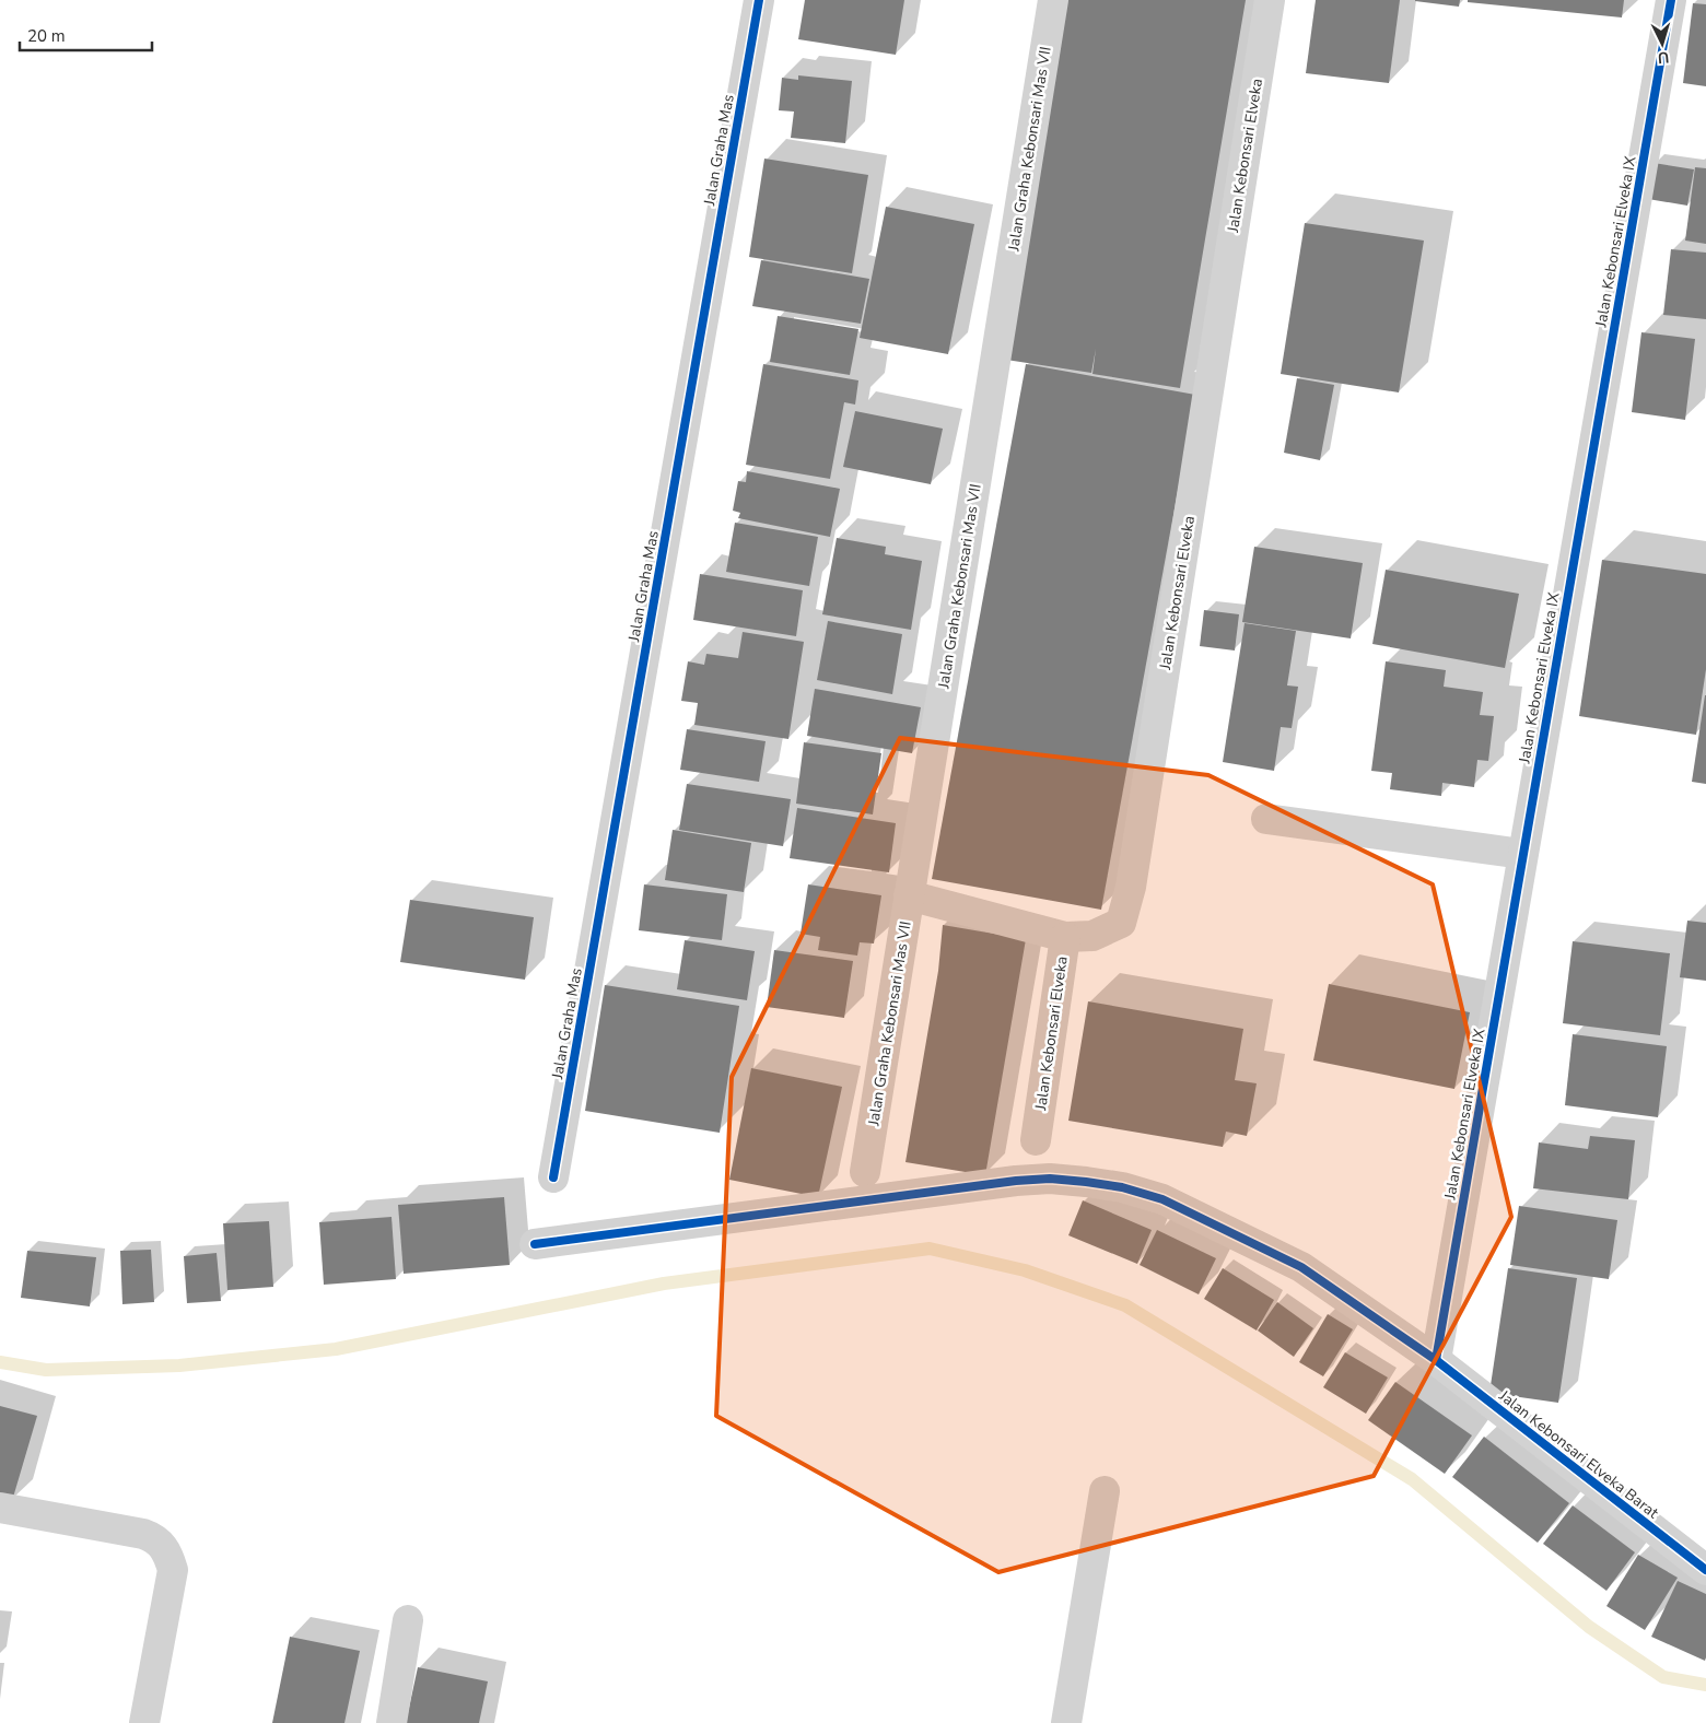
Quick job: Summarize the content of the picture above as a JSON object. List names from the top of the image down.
{
  "streets": {
    "street": [
      "Jalan Graha Kebonsari Mas VII",
      "Jalan Graha Mas",
      "Jalan Kebonsari Elveka",
      "Jalan Kebonsari Elveka IX",
      "Jalan Kebonsari Elveka Barat"
    ]
  },
  "crossings": [
    ["Jalan Kebonsari Elveka IX", "Jalan Kebonsari Elveka Barat"]
  ],
  "scale_bar": "20 m",
  "north": "bottom"
}
